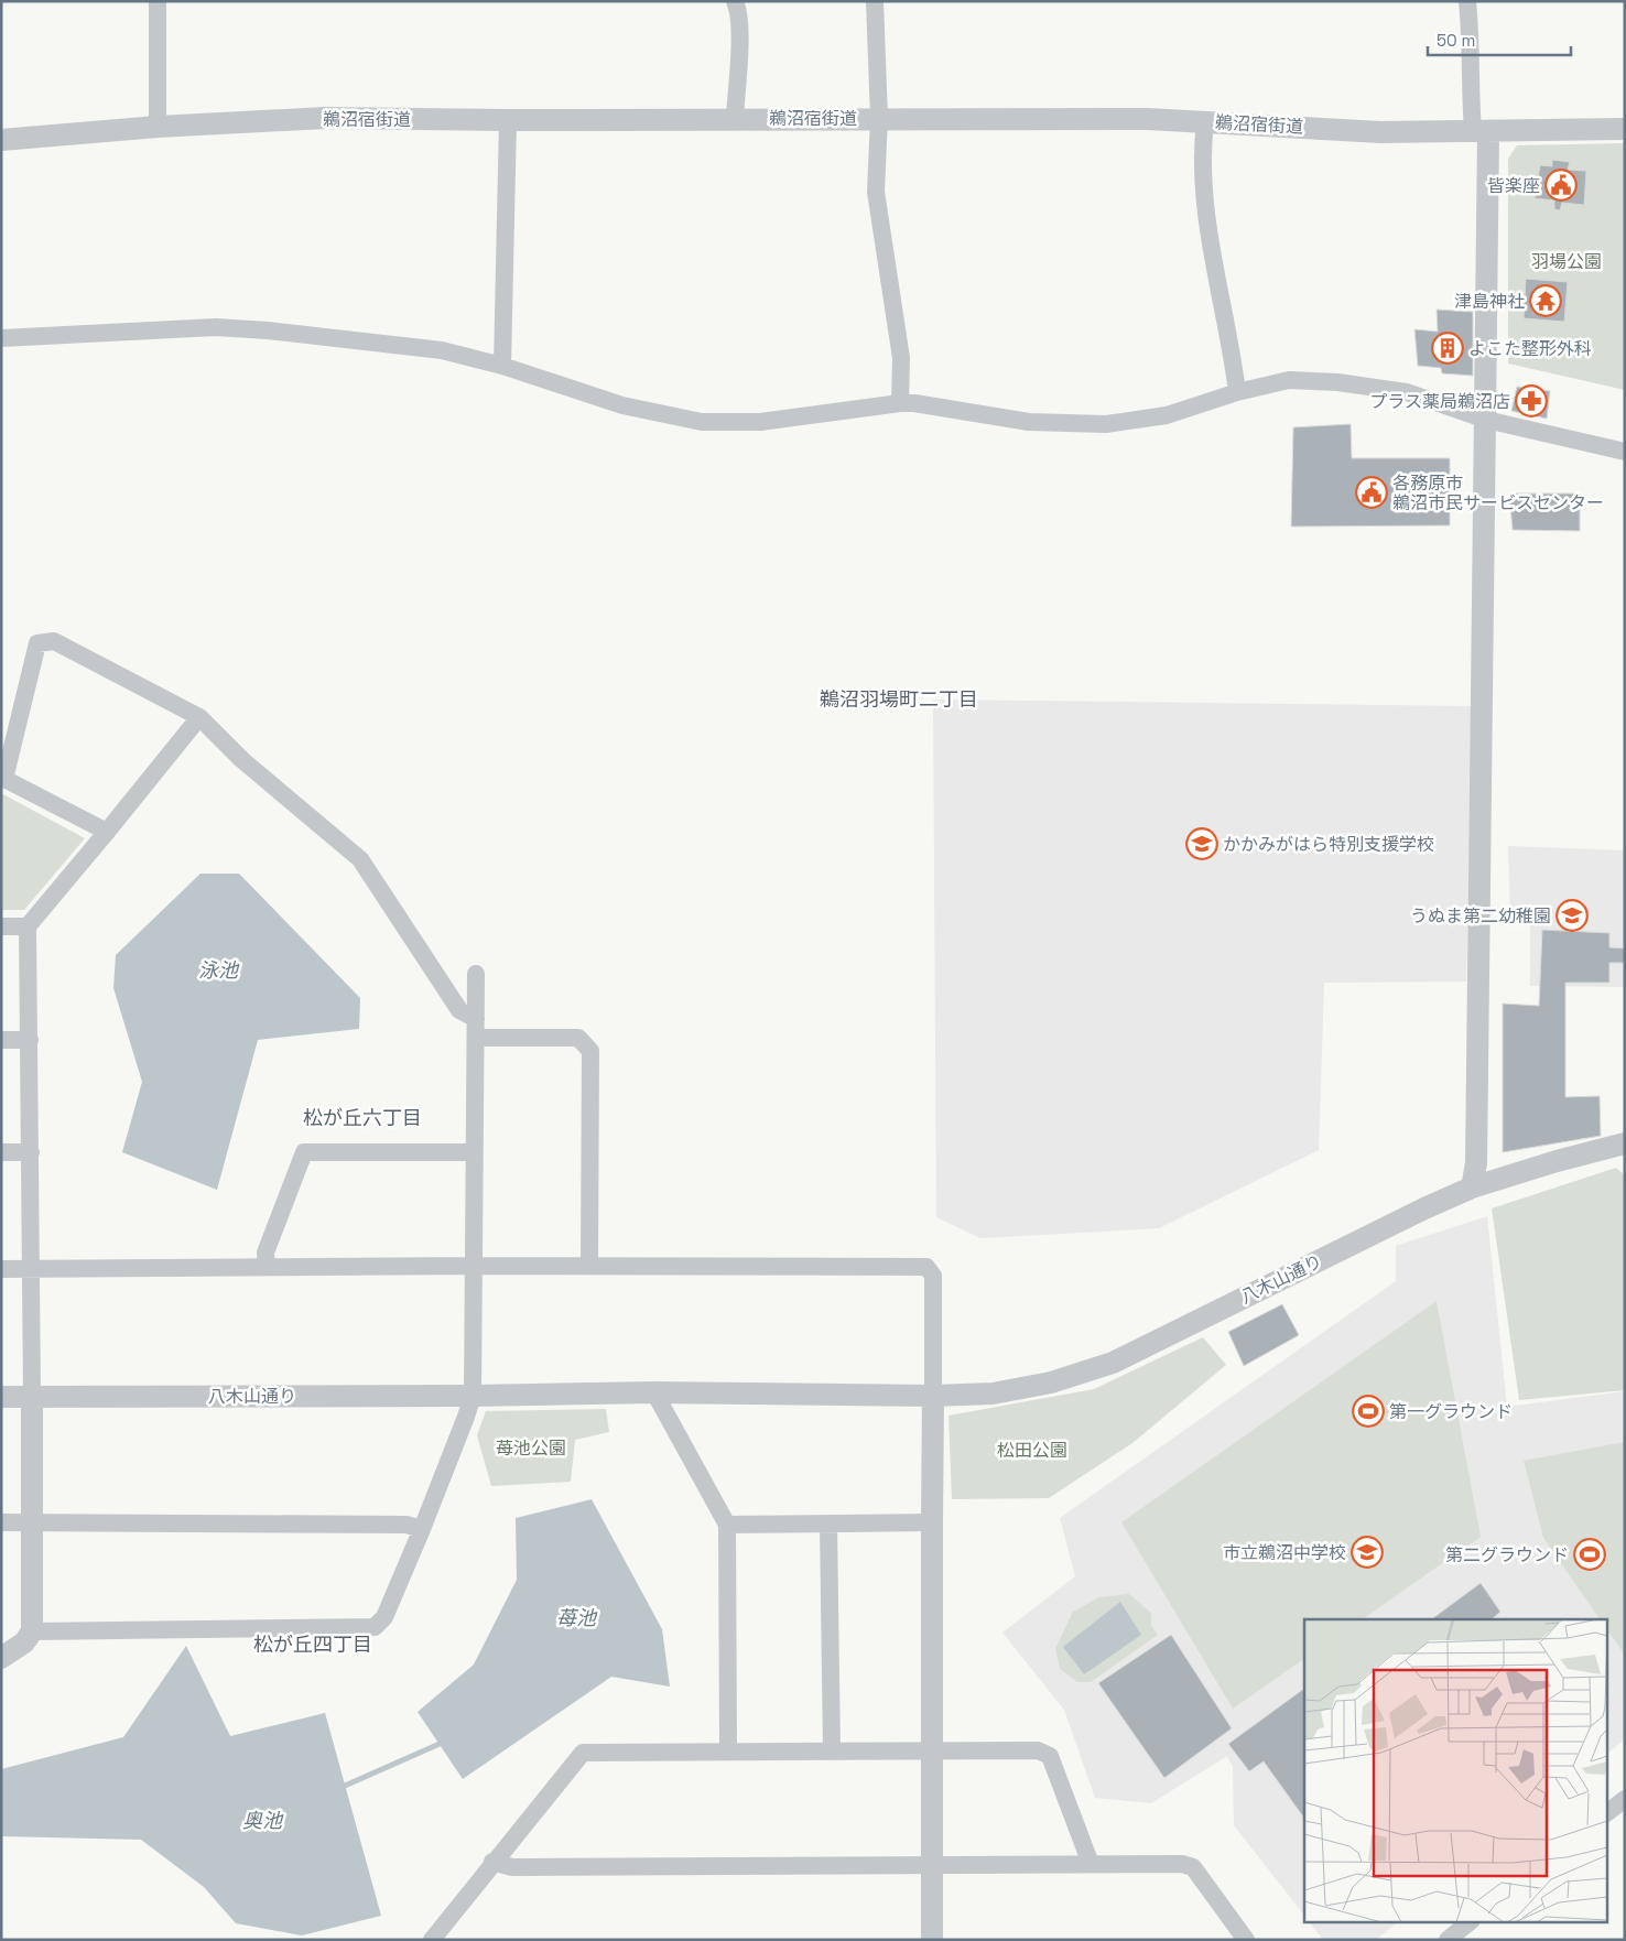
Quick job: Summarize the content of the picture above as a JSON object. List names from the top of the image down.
{
  "streets": {
    "street": ["鵜沼宿街道", "八木山通り"]
  },
  "districts": ["鵜沼羽場町二丁目", "松が丘六丁目", "松が丘四丁目"],
  "water": ["泳池", "苺池", "奥池"],
  "parks": ["羽場公園", "苺池公園", "松田公園"],
  "places": {
    "public building": ["皆楽座", "各務原市 鵜沼市民サービスセンター"],
    "temple": ["津島神社"],
    "building": ["よこた整形外科"],
    "pharmacy": ["プラス薬局鵜沼店"],
    "school or university": ["かかみがはら特別支援学校", "うぬま第二幼稚園", "市立鵜沼中学校"],
    "sports": ["第一グラウンド", "第二グラウンド"]
  },
  "scale_bar": "50 m"
}
